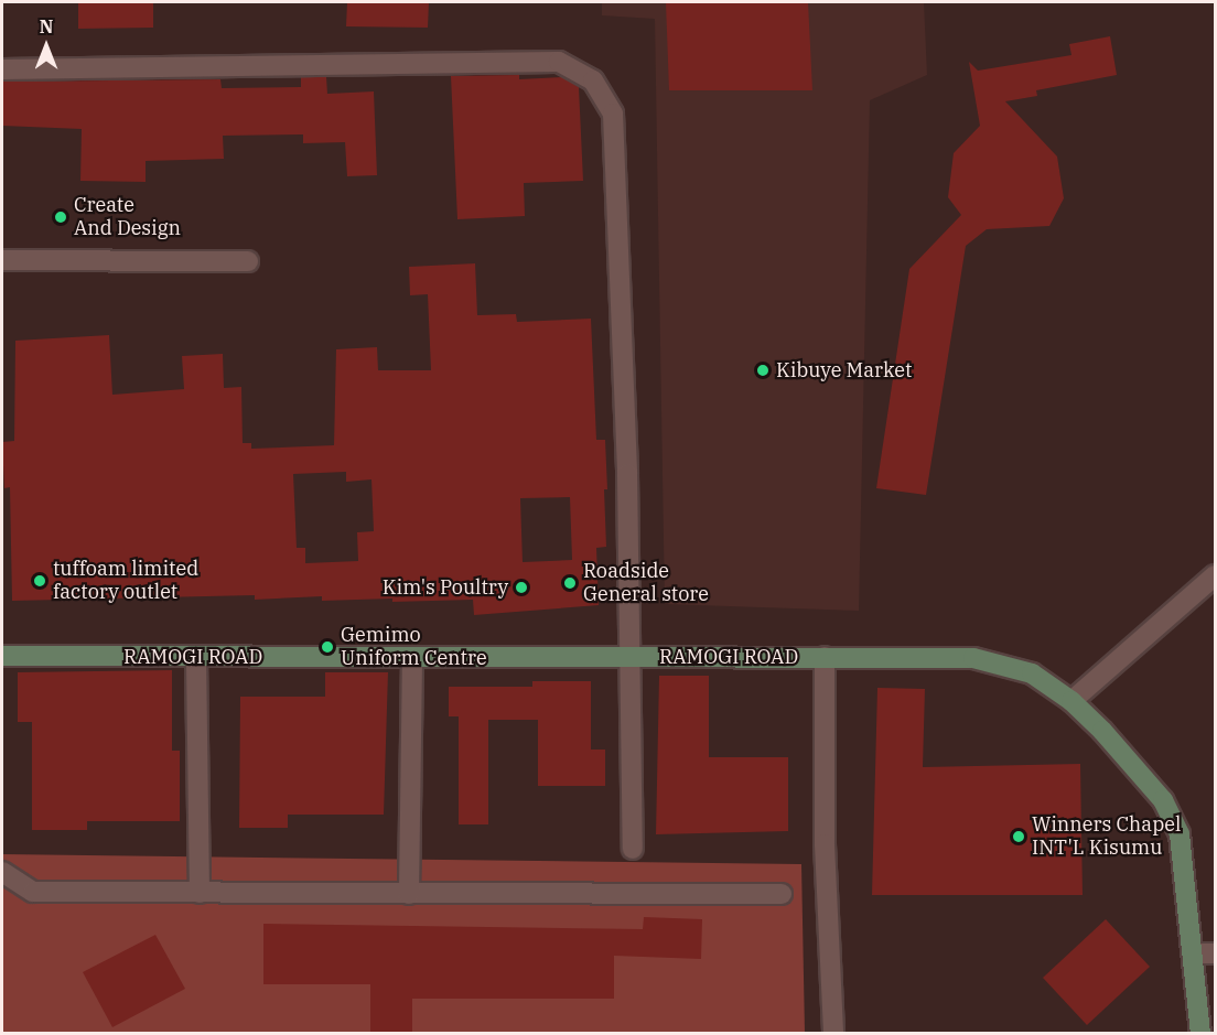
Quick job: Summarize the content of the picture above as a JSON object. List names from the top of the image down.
{
  "streets": {
    "street": ["RAMOGI ROAD"]
  },
  "places": [
    "Create And Design",
    "Kibuye Market",
    "tuffoam limited factory outlet",
    "Roadside General store",
    "Kim's Poultry",
    "Gemimo Uniform Centre",
    "Winners Chapel INT'L Kisumu"
  ],
  "north": "top"
}
